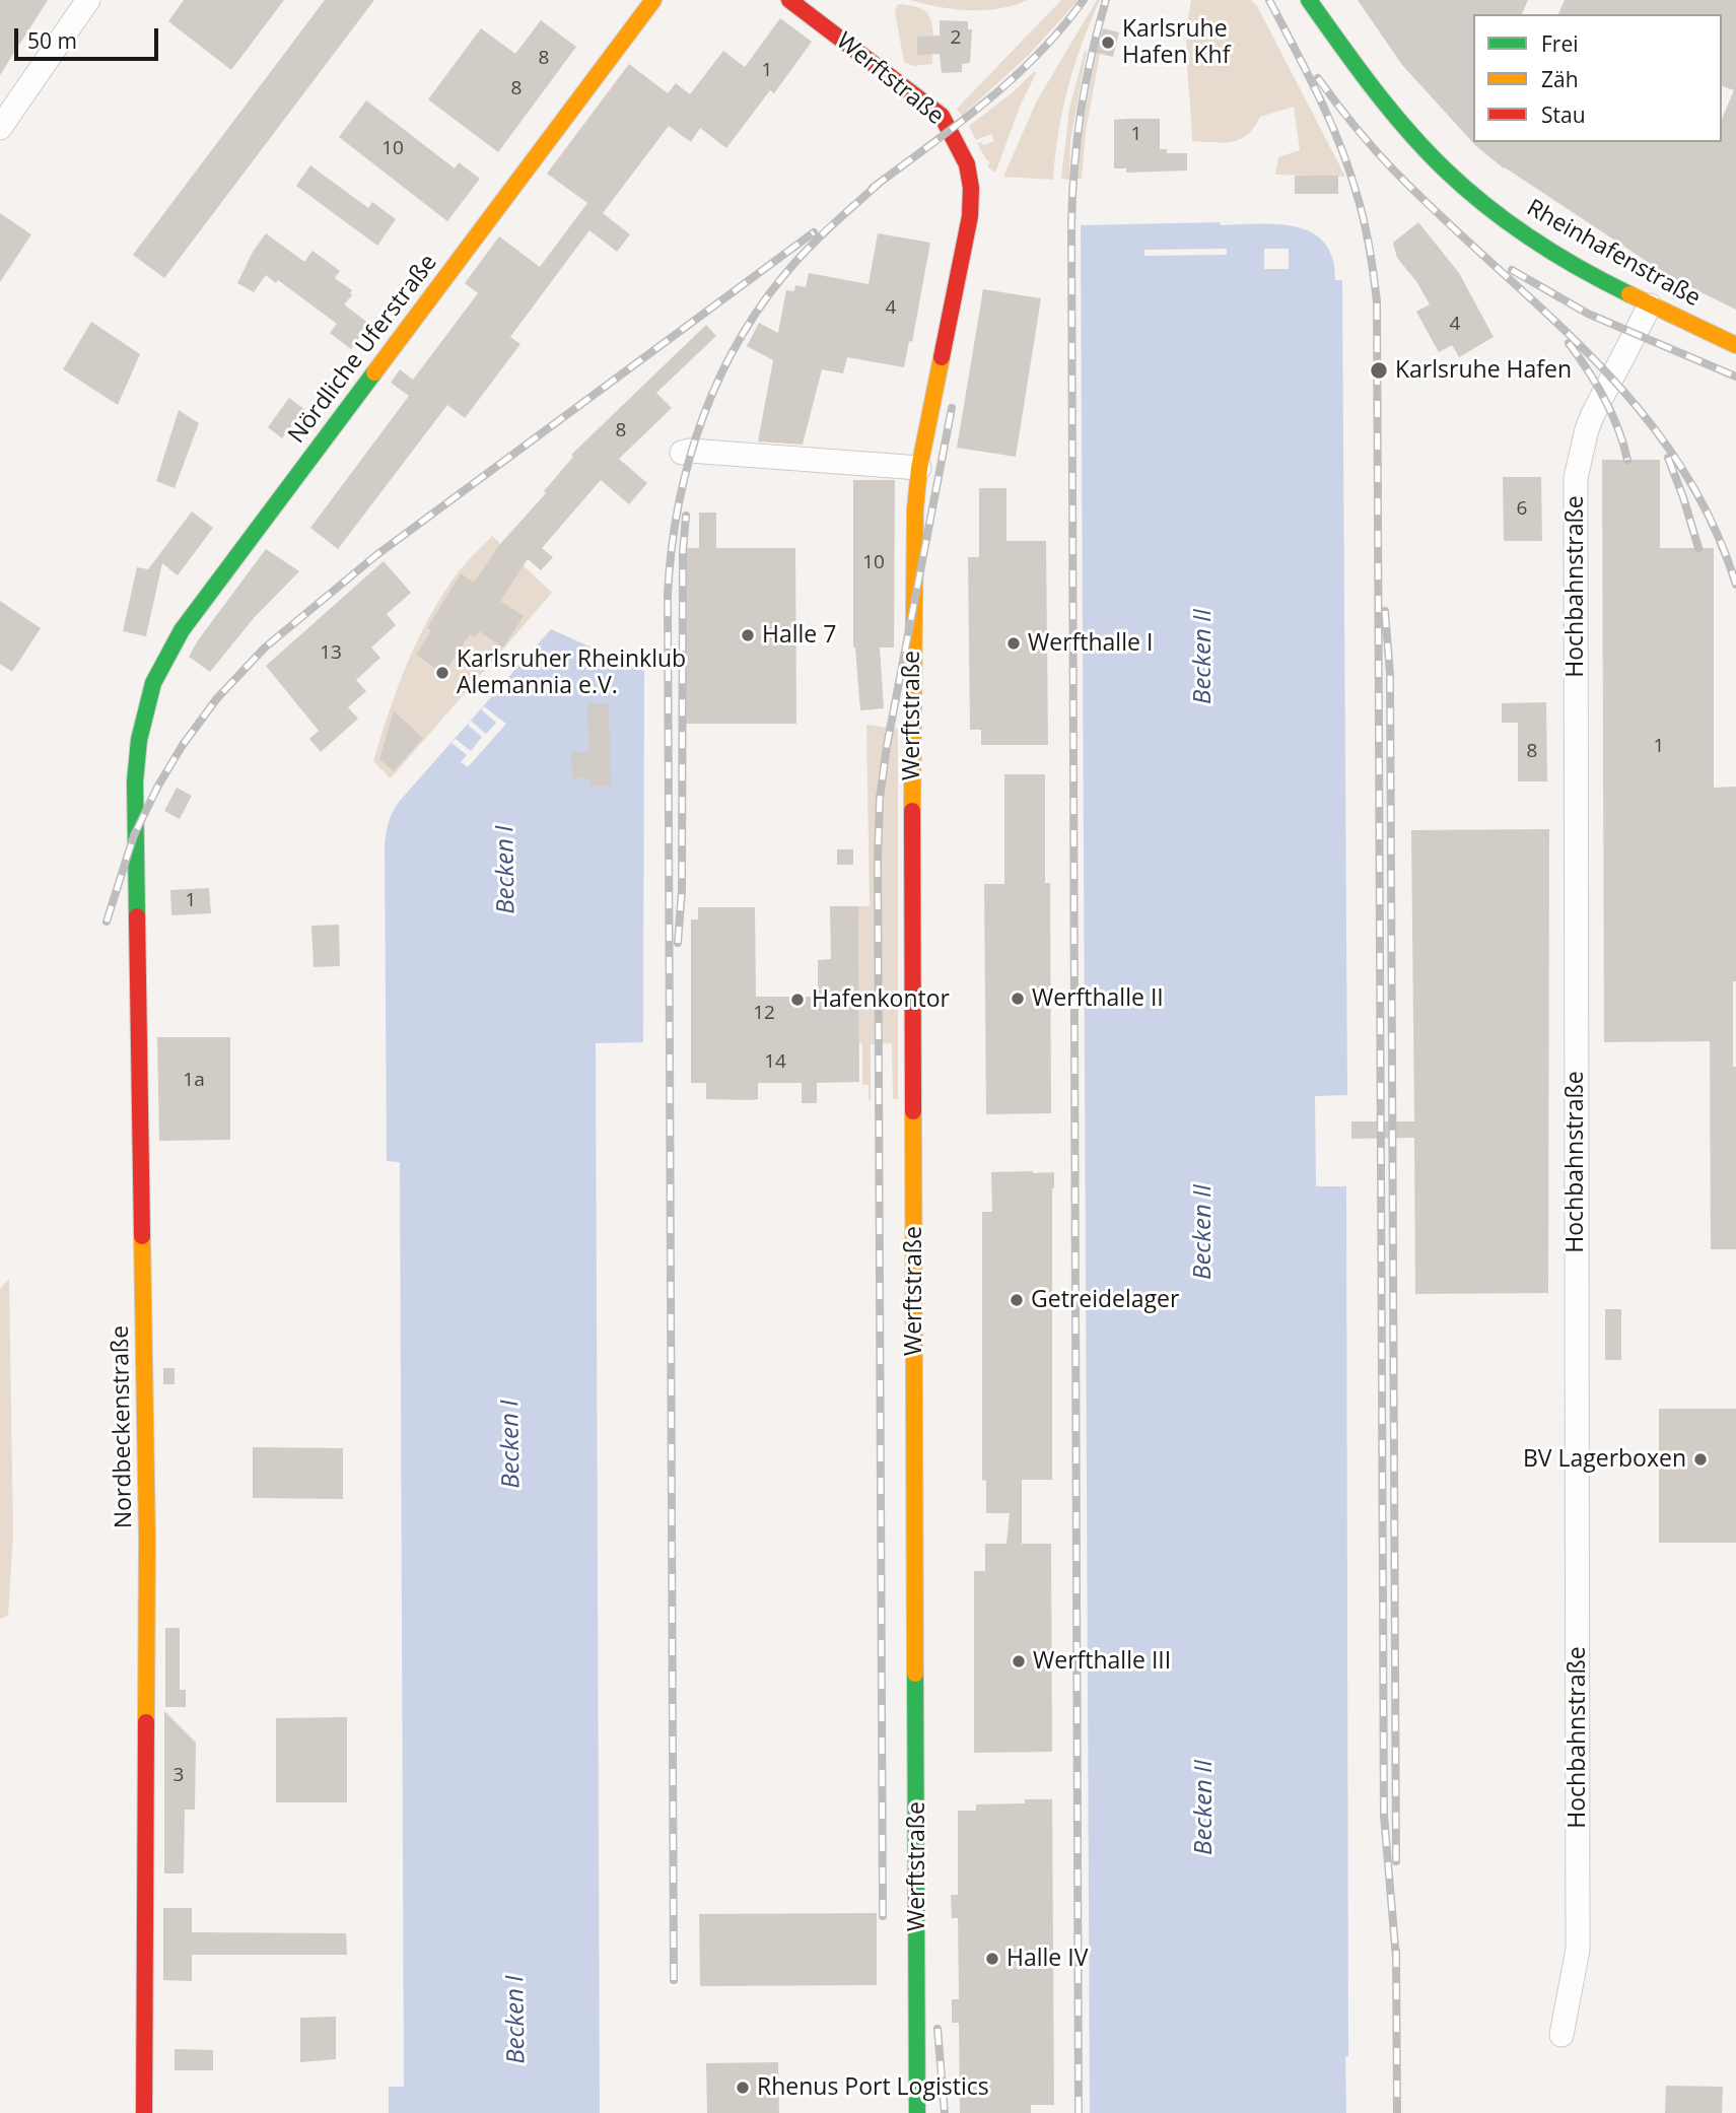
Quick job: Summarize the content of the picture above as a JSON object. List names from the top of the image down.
{
  "streets": {
    "street": [
      "Werftstraße",
      "Rheinhafenstraße",
      "Nördliche Uferstraße",
      "Hochbahnstraße",
      "Nordbeckenstraße"
    ]
  },
  "crossings": [
    ["Rheinhafenstraße", "Hochbahnstraße"],
    ["Nördliche Uferstraße", "Nordbeckenstraße"]
  ],
  "water": ["Becken II", "Becken I"],
  "places": [
    "Karlsruhe Hafen Khf",
    "Karlsruhe Hafen",
    "Halle 7",
    "Werfthalle I",
    "Karlsruher Rheinklub Alemannia e.V.",
    "Werfthalle II",
    "Hafenkontor",
    "Getreidelager",
    "BV Lagerboxen",
    "Werfthalle III",
    "Halle IV",
    "Rhenus Port Logistics"
  ],
  "house_numbers": [
    "2",
    "8",
    "1",
    "8",
    "1",
    "10",
    "4",
    "4",
    "8",
    "6",
    "10",
    "13",
    "1",
    "8",
    "1",
    "12",
    "14",
    "1a",
    "3"
  ],
  "legend": ["Frei", "Zäh", "Stau"],
  "scale_bar": "50 m"
}
